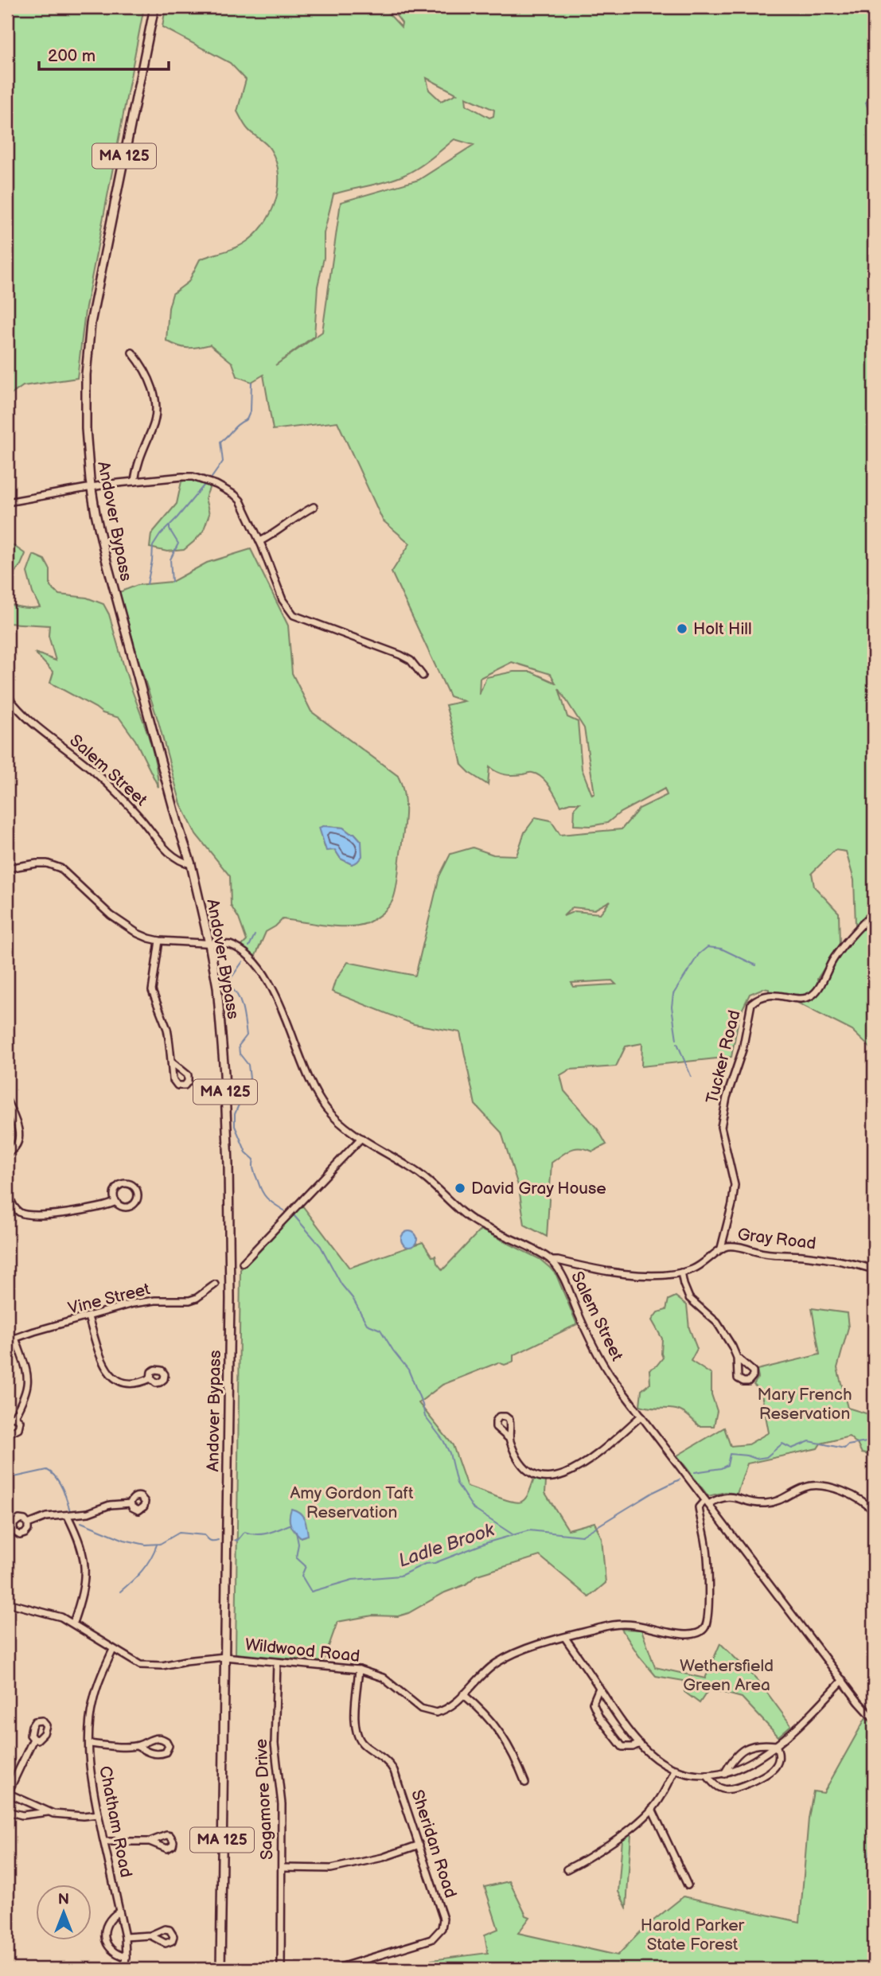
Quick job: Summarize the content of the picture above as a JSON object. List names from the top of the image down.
{
  "streets": {
    "main road": ["MA 125", "Andover Bypass"],
    "street": [
      "Salem Street",
      "Tucker Road",
      "Gray Road",
      "Vine Street",
      "Wildwood Road",
      "Sagamore Drive",
      "Chatham Road",
      "Sheridan Road"
    ]
  },
  "crossings": [
    ["Andover Bypass", "Salem Street"],
    ["Andover Bypass", "Wildwood Road"],
    ["Salem Street", "Gray Road"],
    ["Salem Street", "Wildwood Road"],
    ["Tucker Road", "Gray Road"],
    ["Wildwood Road", "Sagamore Drive"],
    ["Wildwood Road", "Chatham Road"],
    ["Wildwood Road", "Sheridan Road"]
  ],
  "water": ["Ladle Brook"],
  "parks": [
    "Mary French Reservation",
    "Amy Gordon Taft Reservation",
    "Wethersfield Green Area",
    "Harold Parker State Forest"
  ],
  "places": ["Holt Hill", "David Gray House"],
  "scale_bar": "200 m",
  "north": "top"
}
